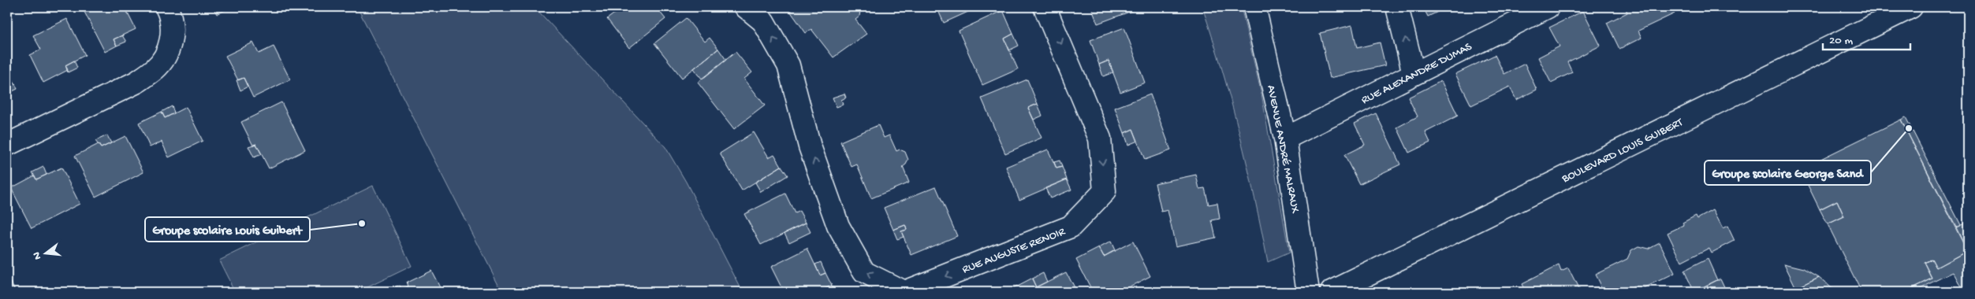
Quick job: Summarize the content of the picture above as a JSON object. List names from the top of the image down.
{
  "streets": {
    "street": [
      "RUE ALEXANDRE DUMAS",
      "AVENUE ANDRÉ MALRAUX",
      "BOULEVARD LOUIS GUIBERT",
      "RUE AUGUSTE RENOIR"
    ]
  },
  "crossings": [
    ["RUE ALEXANDRE DUMAS", "AVENUE ANDRÉ MALRAUX"]
  ],
  "places": ["Groupe scolaire George Sand", "Groupe scolaire Louis Guibert"],
  "scale_bar": "20 m",
  "north": "left"
}
